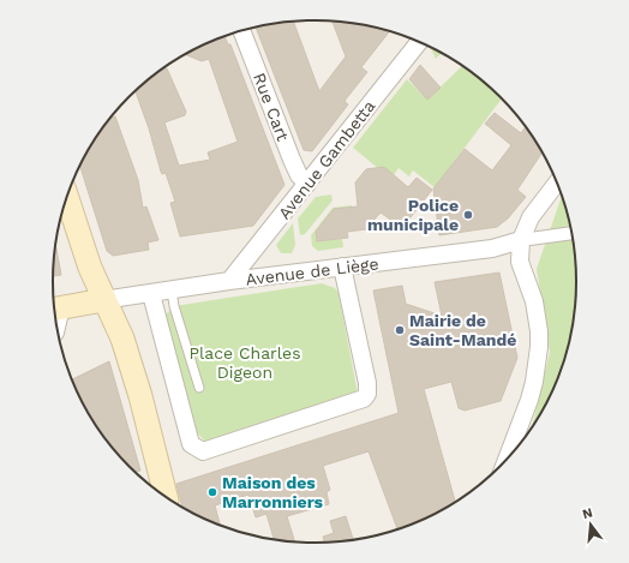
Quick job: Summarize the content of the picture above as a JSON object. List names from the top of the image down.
{
  "streets": {
    "street": ["Rue Cart", "Avenue Gambetta", "Avenue de Liège"]
  },
  "crossings": [
    ["Rue Cart", "Avenue Gambetta"],
    ["Avenue Gambetta", "Avenue de Liège"]
  ],
  "parks": ["Place Charles Digeon"],
  "places": ["Police municipale", "Mairie de Saint-Mandé", "Maison des Marronniers"],
  "north": "top"
}
